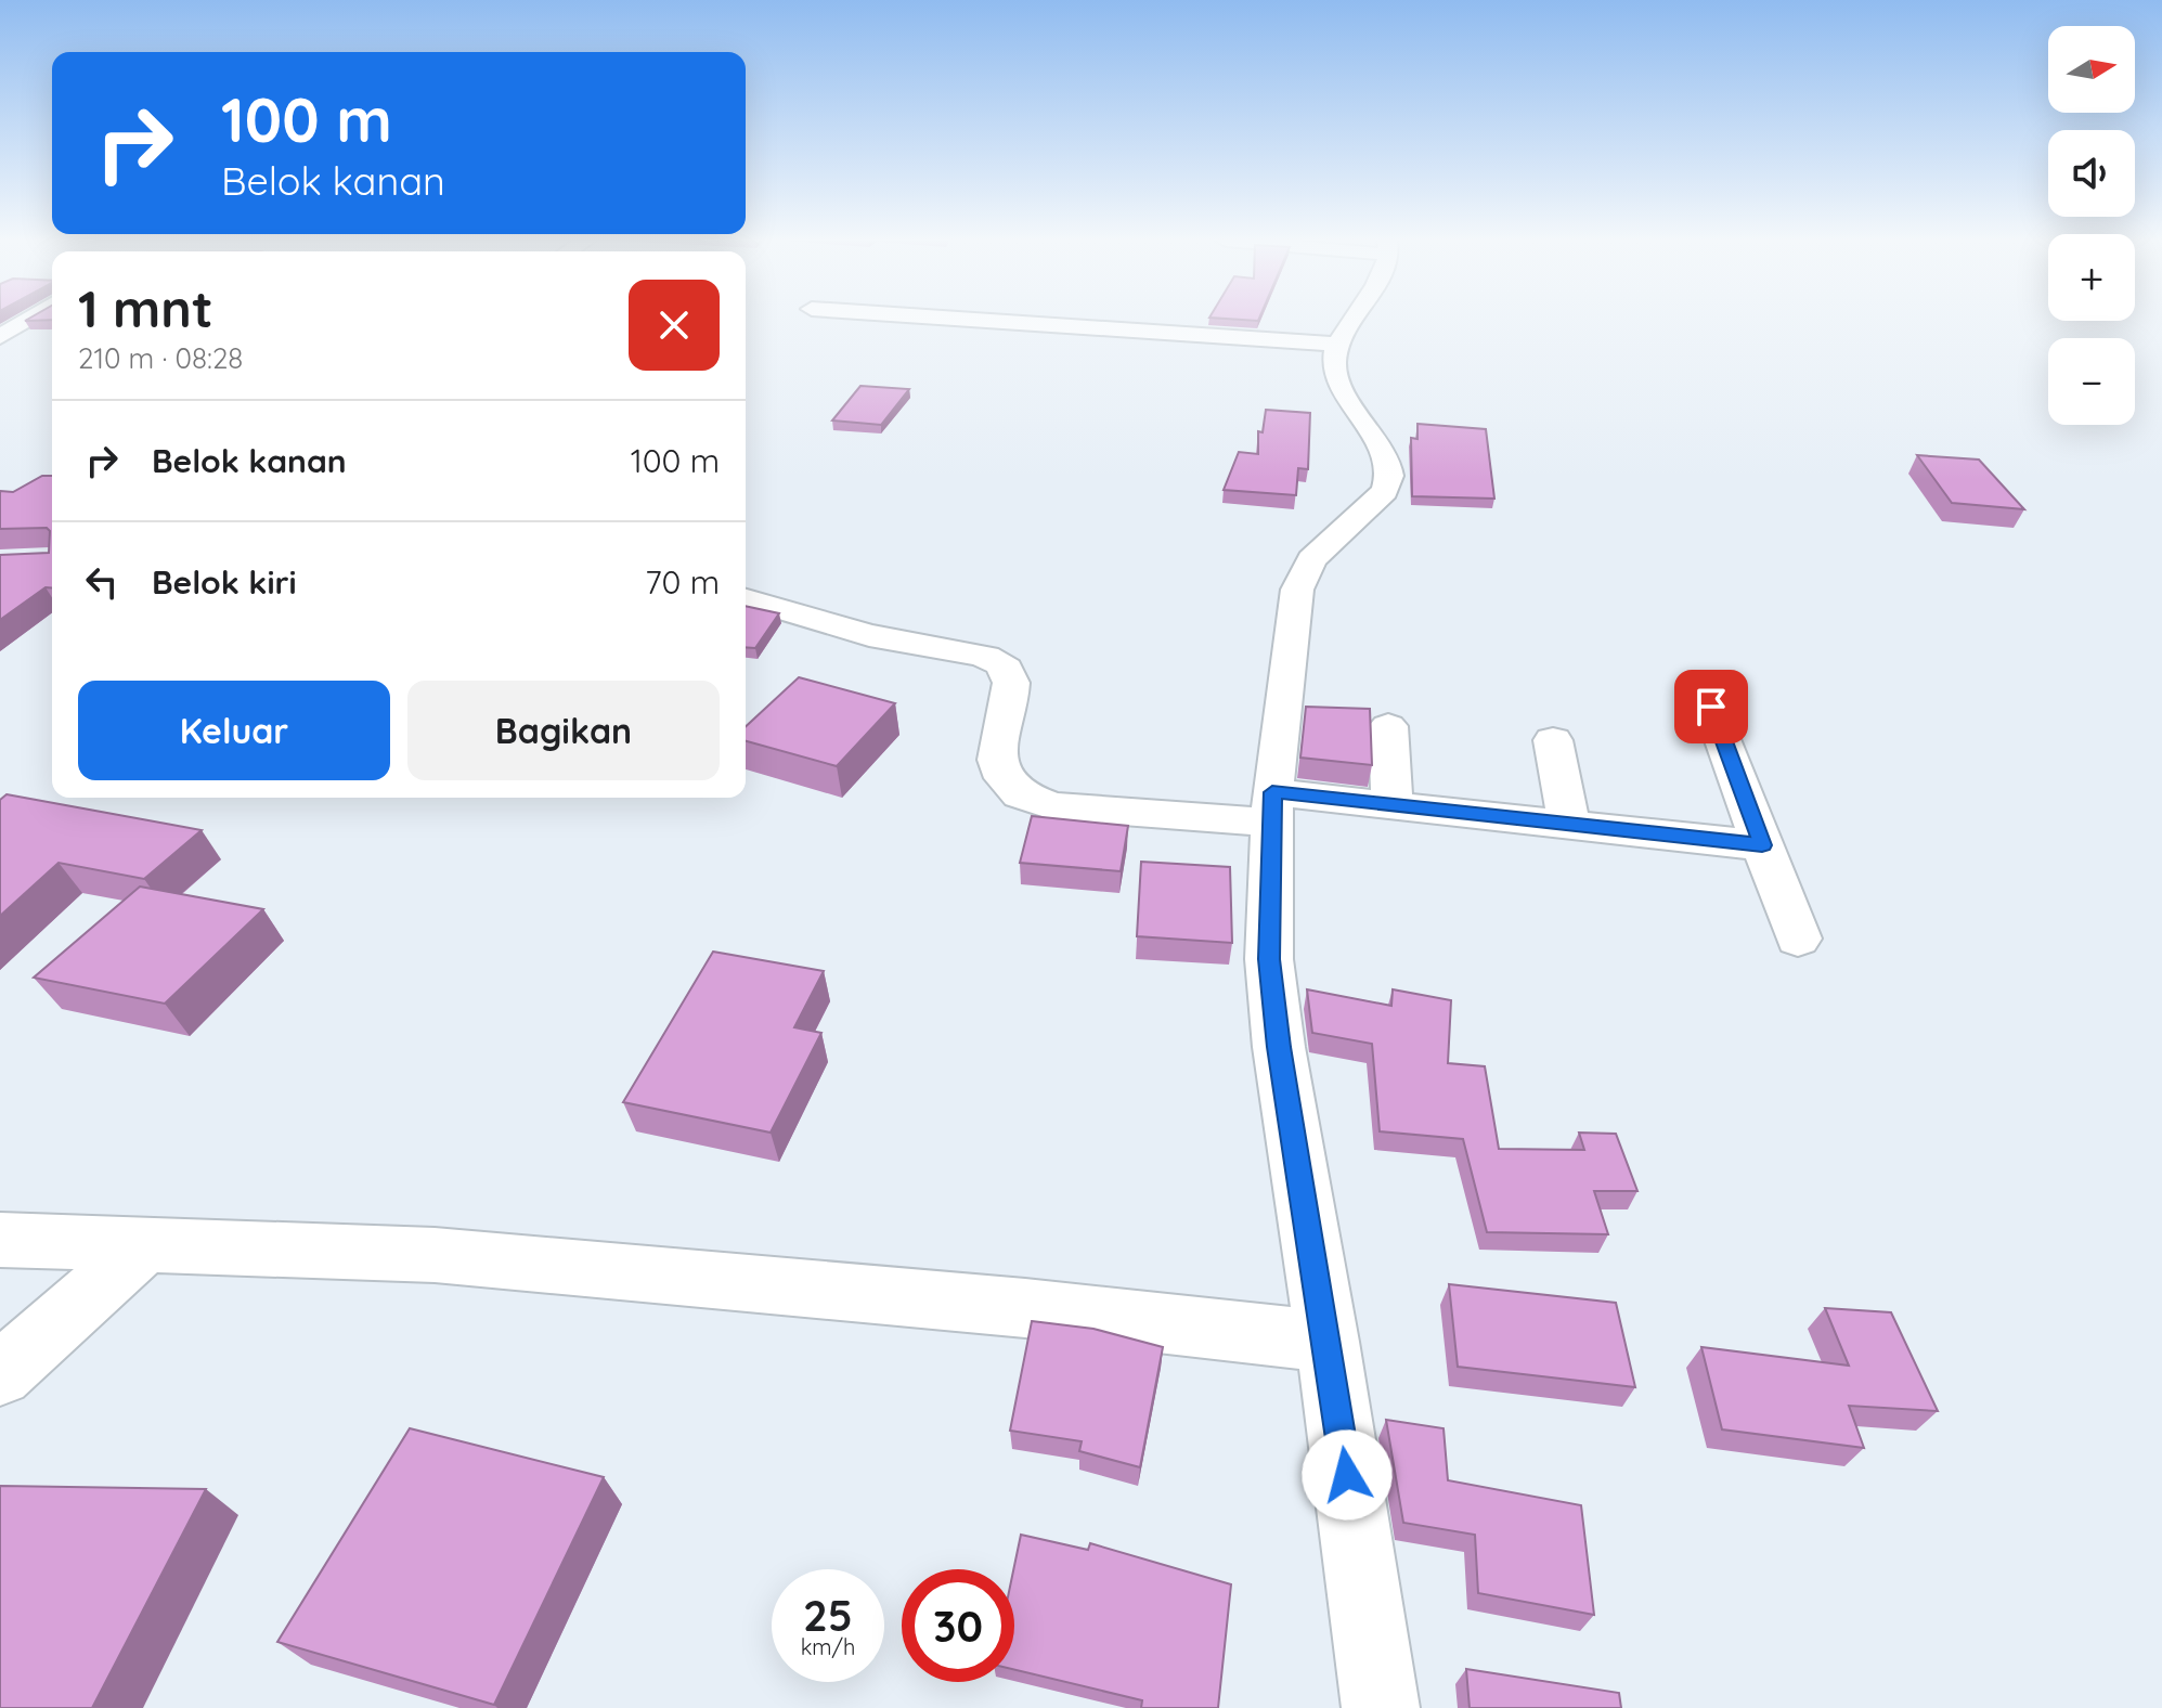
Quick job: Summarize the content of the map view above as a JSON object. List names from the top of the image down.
{
  "north": "right",
  "page": {
    "map_buttons": ["+", "−"],
    "turn": ["100 m", "Belok kanan"],
    "heading": ["1 mnt", "210 m · 08:28"],
    "list": [
      {
        "name": "Belok kanan",
        "value": "100 m"
      },
      {
        "name": "Belok kiri",
        "value": "70 m"
      }
    ],
    "buttons": ["Keluar", "Bagikan"],
    "speed": "25 km/h",
    "limit": "30"
  }
}
